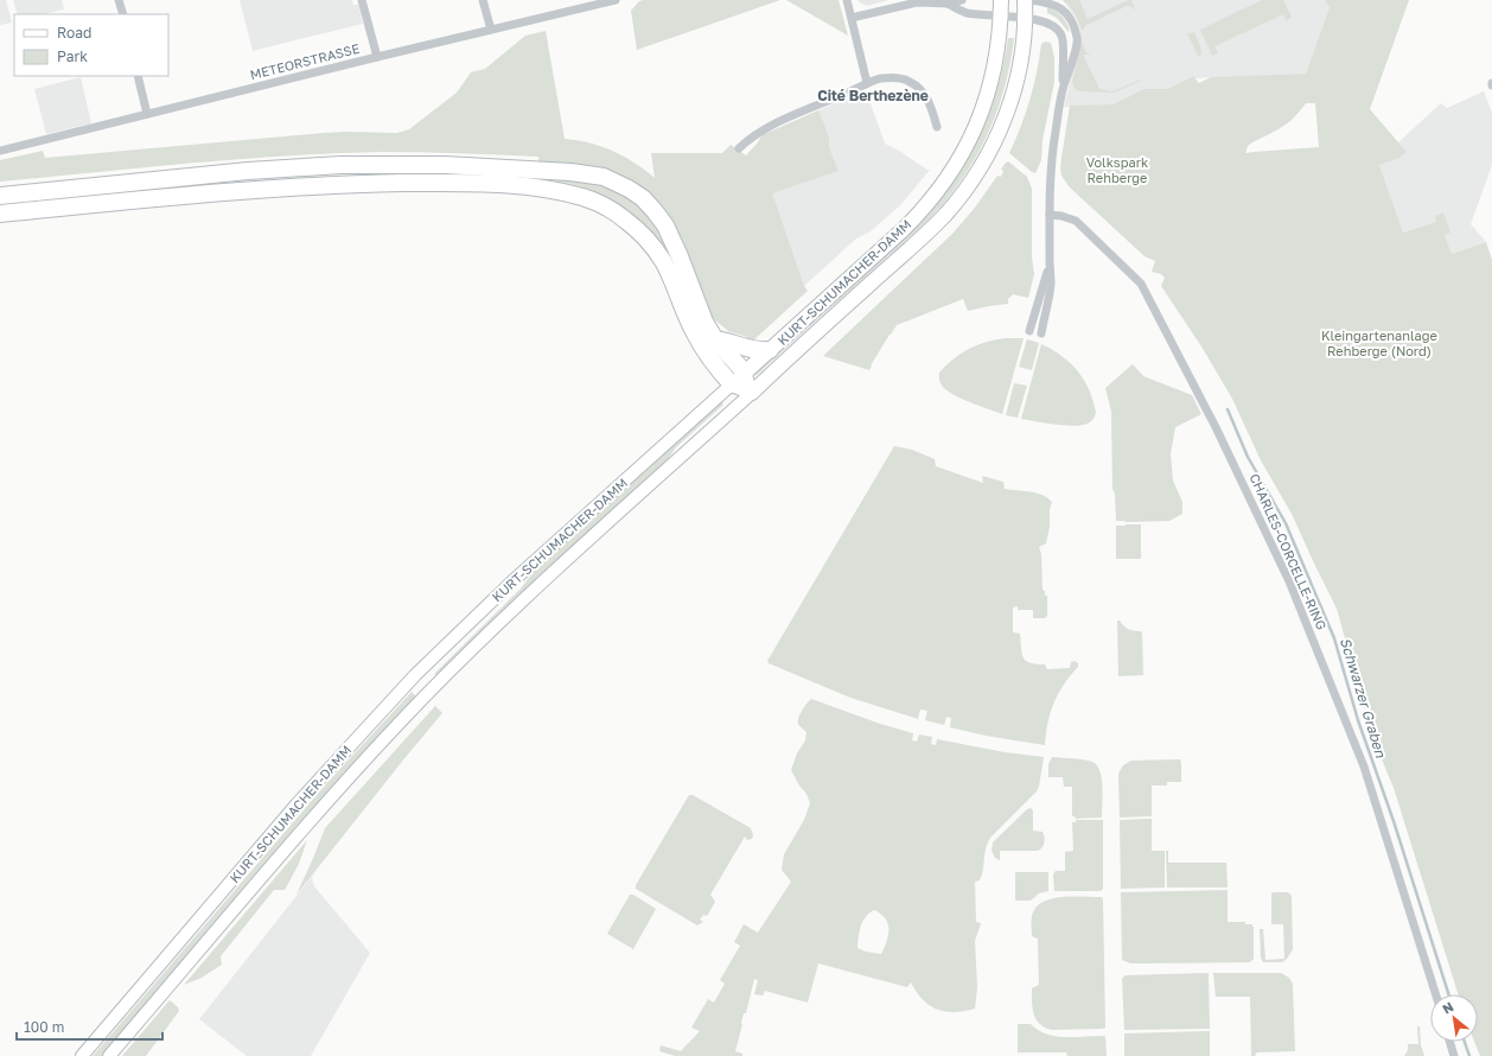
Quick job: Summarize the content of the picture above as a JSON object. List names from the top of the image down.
{
  "streets": {
    "main road": ["KURT-SCHUMACHER-DAMM"],
    "street": ["METEORSTRASSE", "CHARLES-CORCELLE-RING"]
  },
  "districts": ["Cité Berthezène"],
  "water": ["Schwarzer Graben"],
  "parks": ["Volkspark Rehberge", "Kleingartenanlage Rehberge (Nord)"],
  "legend": ["Road", "Park"],
  "scale_bar": "100 m",
  "north": "top left"
}
